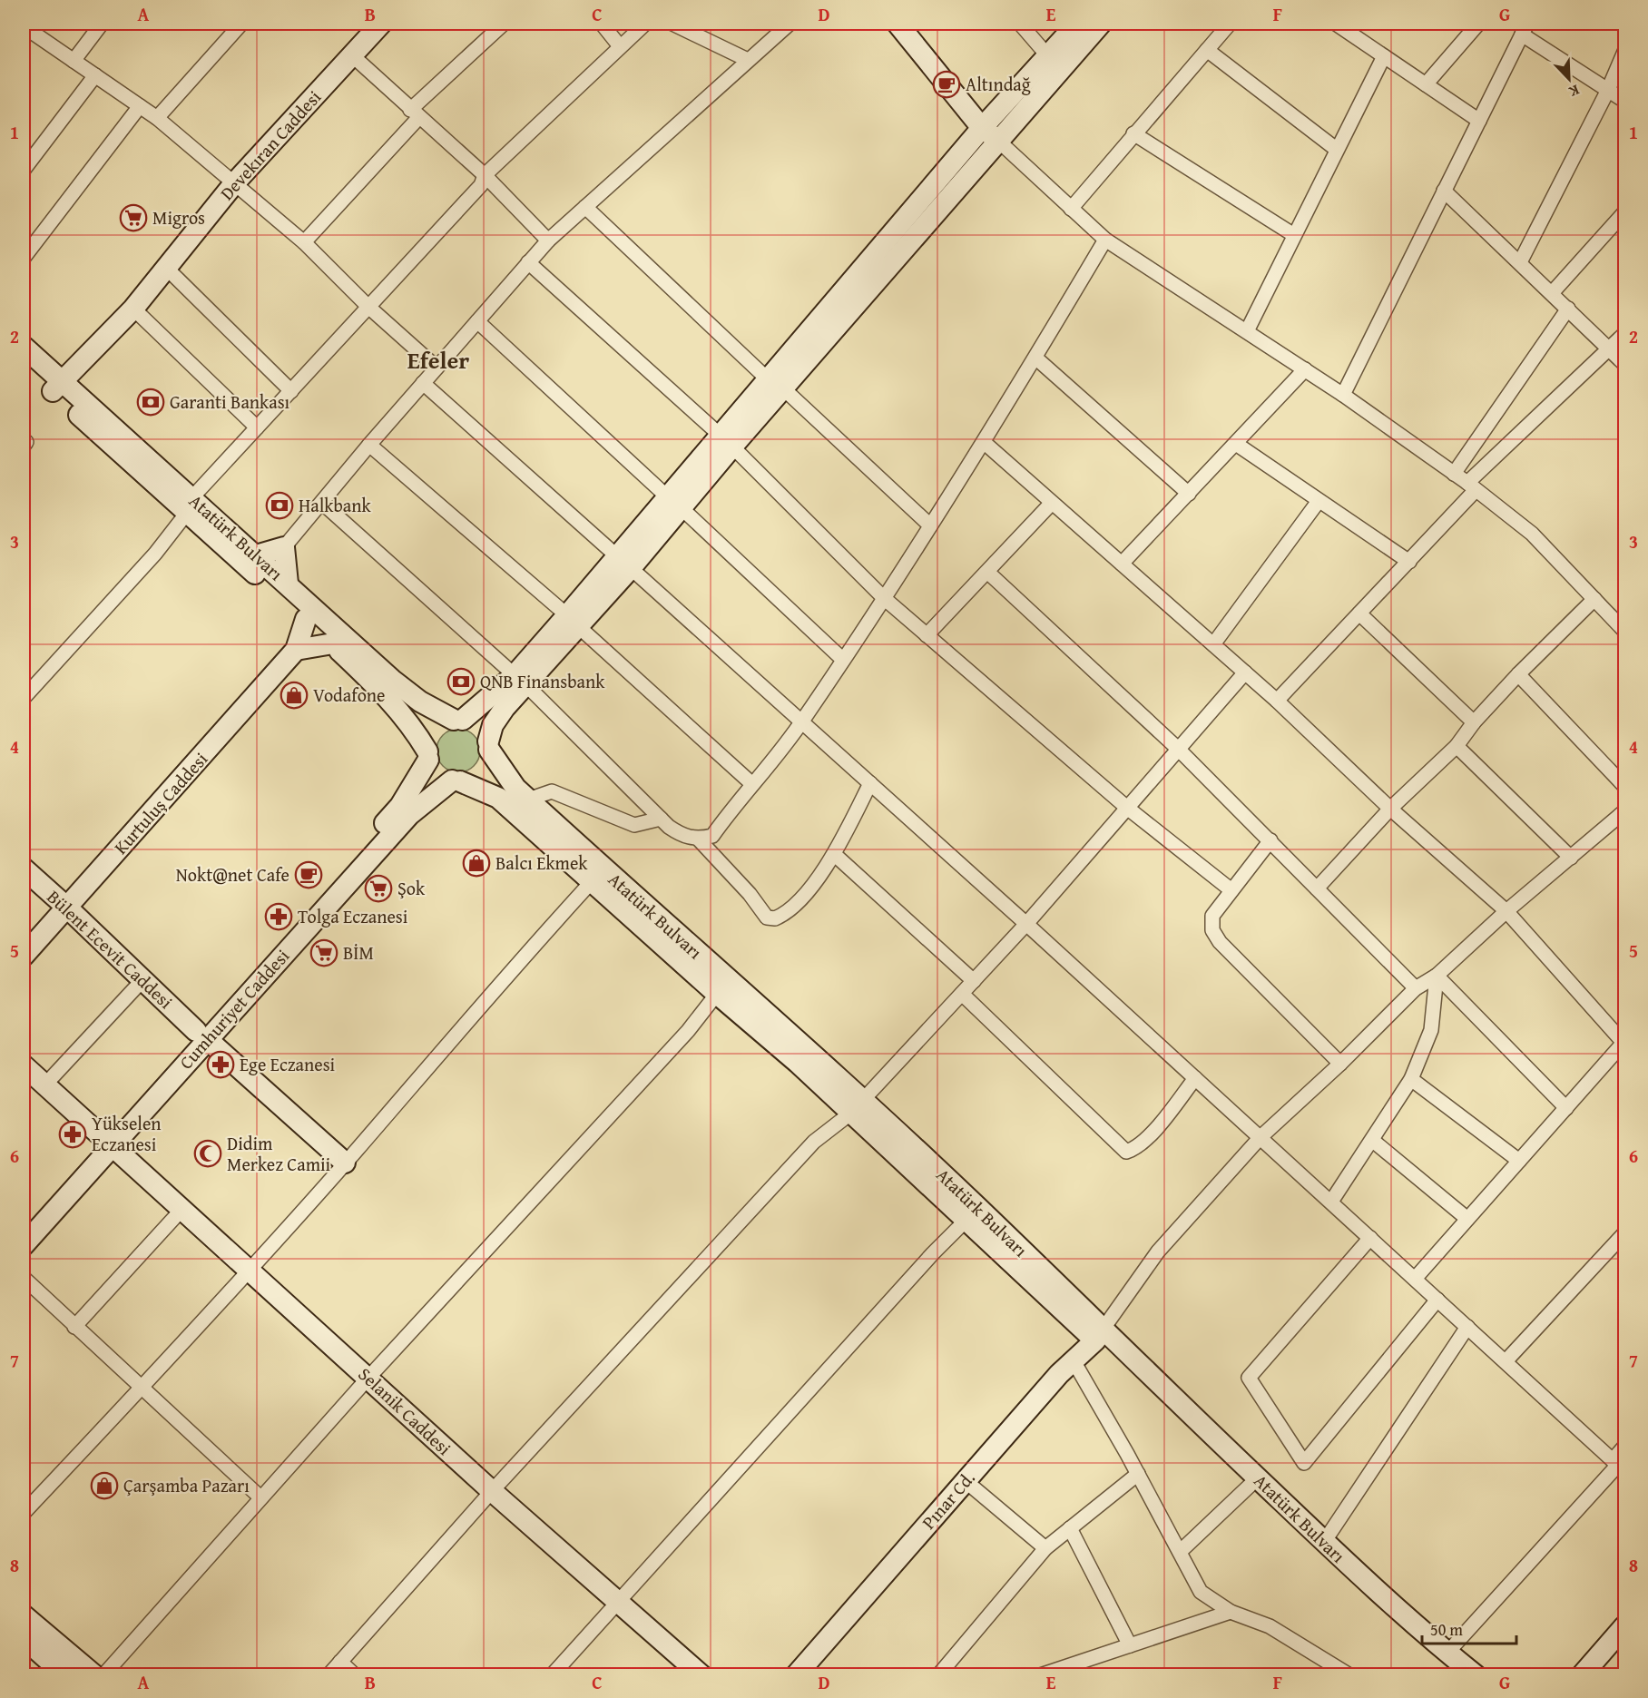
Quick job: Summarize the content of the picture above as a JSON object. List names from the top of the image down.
{
  "streets": {
    "main road": [
      "Devekıran Caddesi",
      "Atatürk Bulvarı",
      "Kurtuluş Caddesi",
      "Bülent Ecevit Caddesi",
      "Cumhuriyet Caddesi",
      "Selanik Caddesi",
      "Pınar Cd."
    ]
  },
  "crossings": [
    ["Devekıran Caddesi", "Atatürk Bulvarı"],
    ["Atatürk Bulvarı", "Cumhuriyet Caddesi"],
    ["Atatürk Bulvarı", "Pınar Cd."],
    ["Kurtuluş Caddesi", "Bülent Ecevit Caddesi"],
    ["Bülent Ecevit Caddesi", "Cumhuriyet Caddesi"],
    ["Cumhuriyet Caddesi", "Selanik Caddesi"]
  ],
  "districts": ["Efeler"],
  "places": {
    "cafe": ["Altındağ", "Nokt@net Cafe"],
    "supermarket": ["Migros", "Şok", "BİM"],
    "bank": ["Garanti Bankası", "Halkbank", "QNB Finansbank"],
    "shop": ["Vodafone", "Balcı Ekmek", "Çarşamba Pazarı"],
    "pharmacy": ["Tolga Eczanesi", "Ege Eczanesi", "Yükselen Eczanesi"],
    "mosque": ["Didim Merkez Camii"]
  },
  "scale_bar": "50 m",
  "north": "bottom right",
  "grid": {
    "columns": [
      "A",
      "B",
      "C",
      "D",
      "E",
      "F",
      "G"
    ],
    "rows": [
      "1",
      "2",
      "3",
      "4",
      "5",
      "6",
      "7",
      "8"
    ]
  }
}
